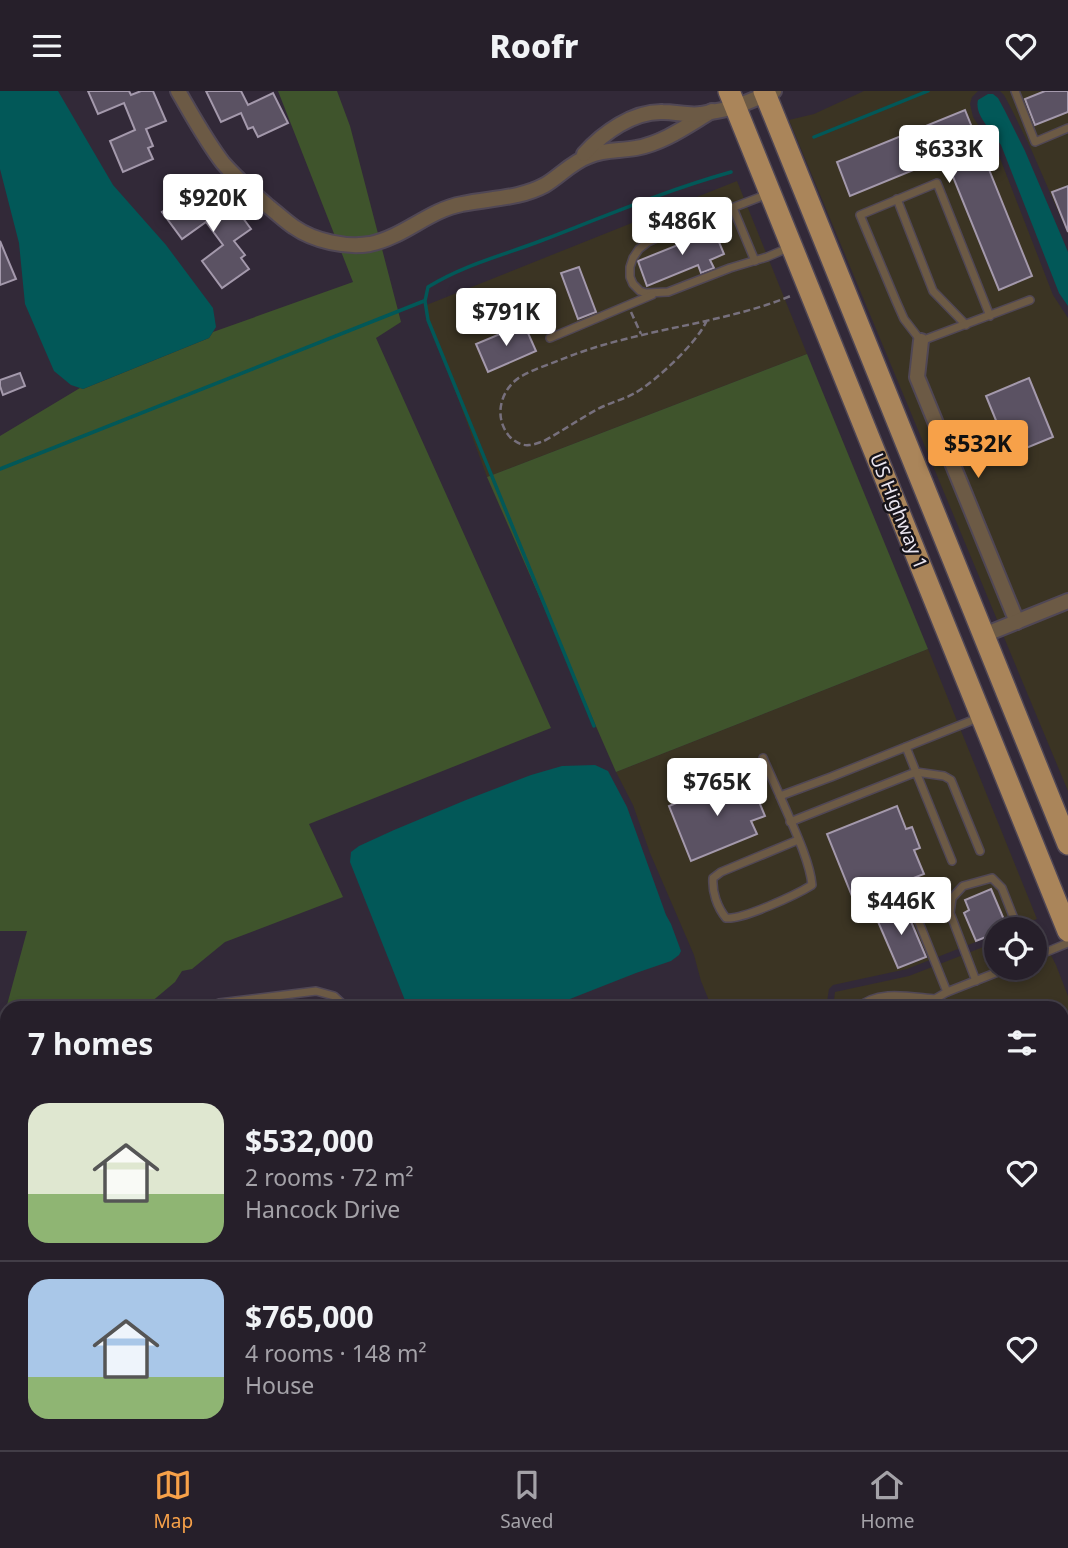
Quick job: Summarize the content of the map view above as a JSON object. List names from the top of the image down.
{
  "streets": {
    "main road": ["US Highway 1"]
  },
  "page": {
    "header": "Roofr",
    "price": [
      "$633K",
      "$920K",
      "$486K",
      "$791K",
      "$532K",
      "$765K",
      "$446K"
    ],
    "heading": "7 homes",
    "list": [
      {
        "name": "$532,000",
        "note": "2 rooms · 72 m² · Hancock Drive"
      },
      {
        "name": "$765,000",
        "note": "4 rooms · 148 m² · House"
      }
    ],
    "tabs": ["Map", "Saved", "Home"]
  }
}
